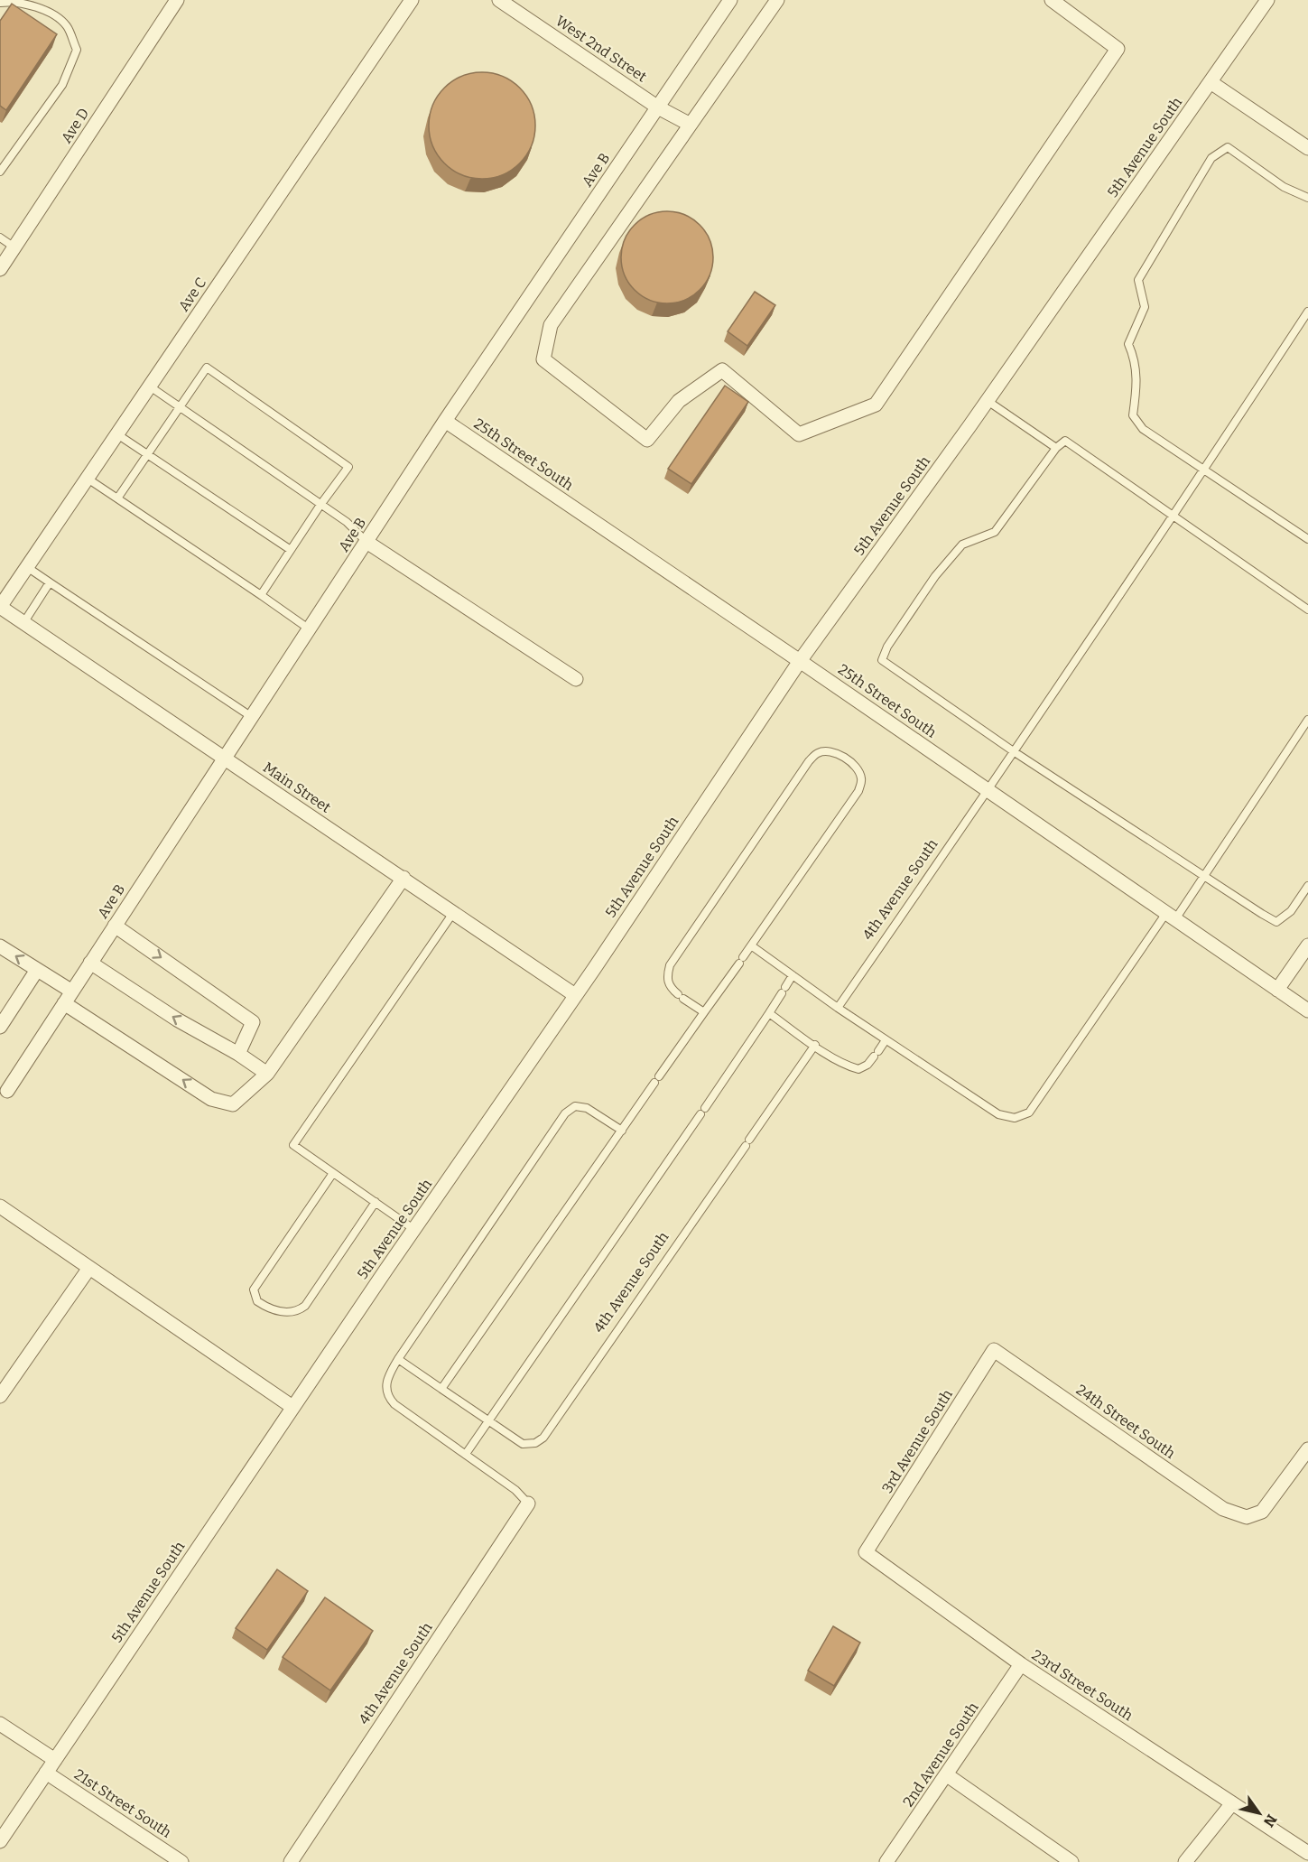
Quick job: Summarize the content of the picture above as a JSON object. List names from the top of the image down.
{
  "streets": {
    "street": [
      "West 2nd Street",
      "Ave D",
      "5th Avenue South",
      "Ave B",
      "Ave C",
      "25th Street South",
      "Main Street",
      "4th Avenue South",
      "24th Street South",
      "3rd Avenue South",
      "23rd Street South",
      "2nd Avenue South",
      "21st Street South"
    ]
  },
  "crossings": [
    ["West 2nd Street", "Ave B"],
    ["5th Avenue South", "25th Street South"],
    ["5th Avenue South", "Main Street"],
    ["5th Avenue South", "21st Street South"],
    ["Ave B", "25th Street South"],
    ["Ave B", "Main Street"],
    ["Ave C", "Main Street"],
    ["25th Street South", "4th Avenue South"],
    ["24th Street South", "3rd Avenue South"],
    ["3rd Avenue South", "23rd Street South"],
    ["23rd Street South", "2nd Avenue South"]
  ],
  "north": "bottom right"
}
